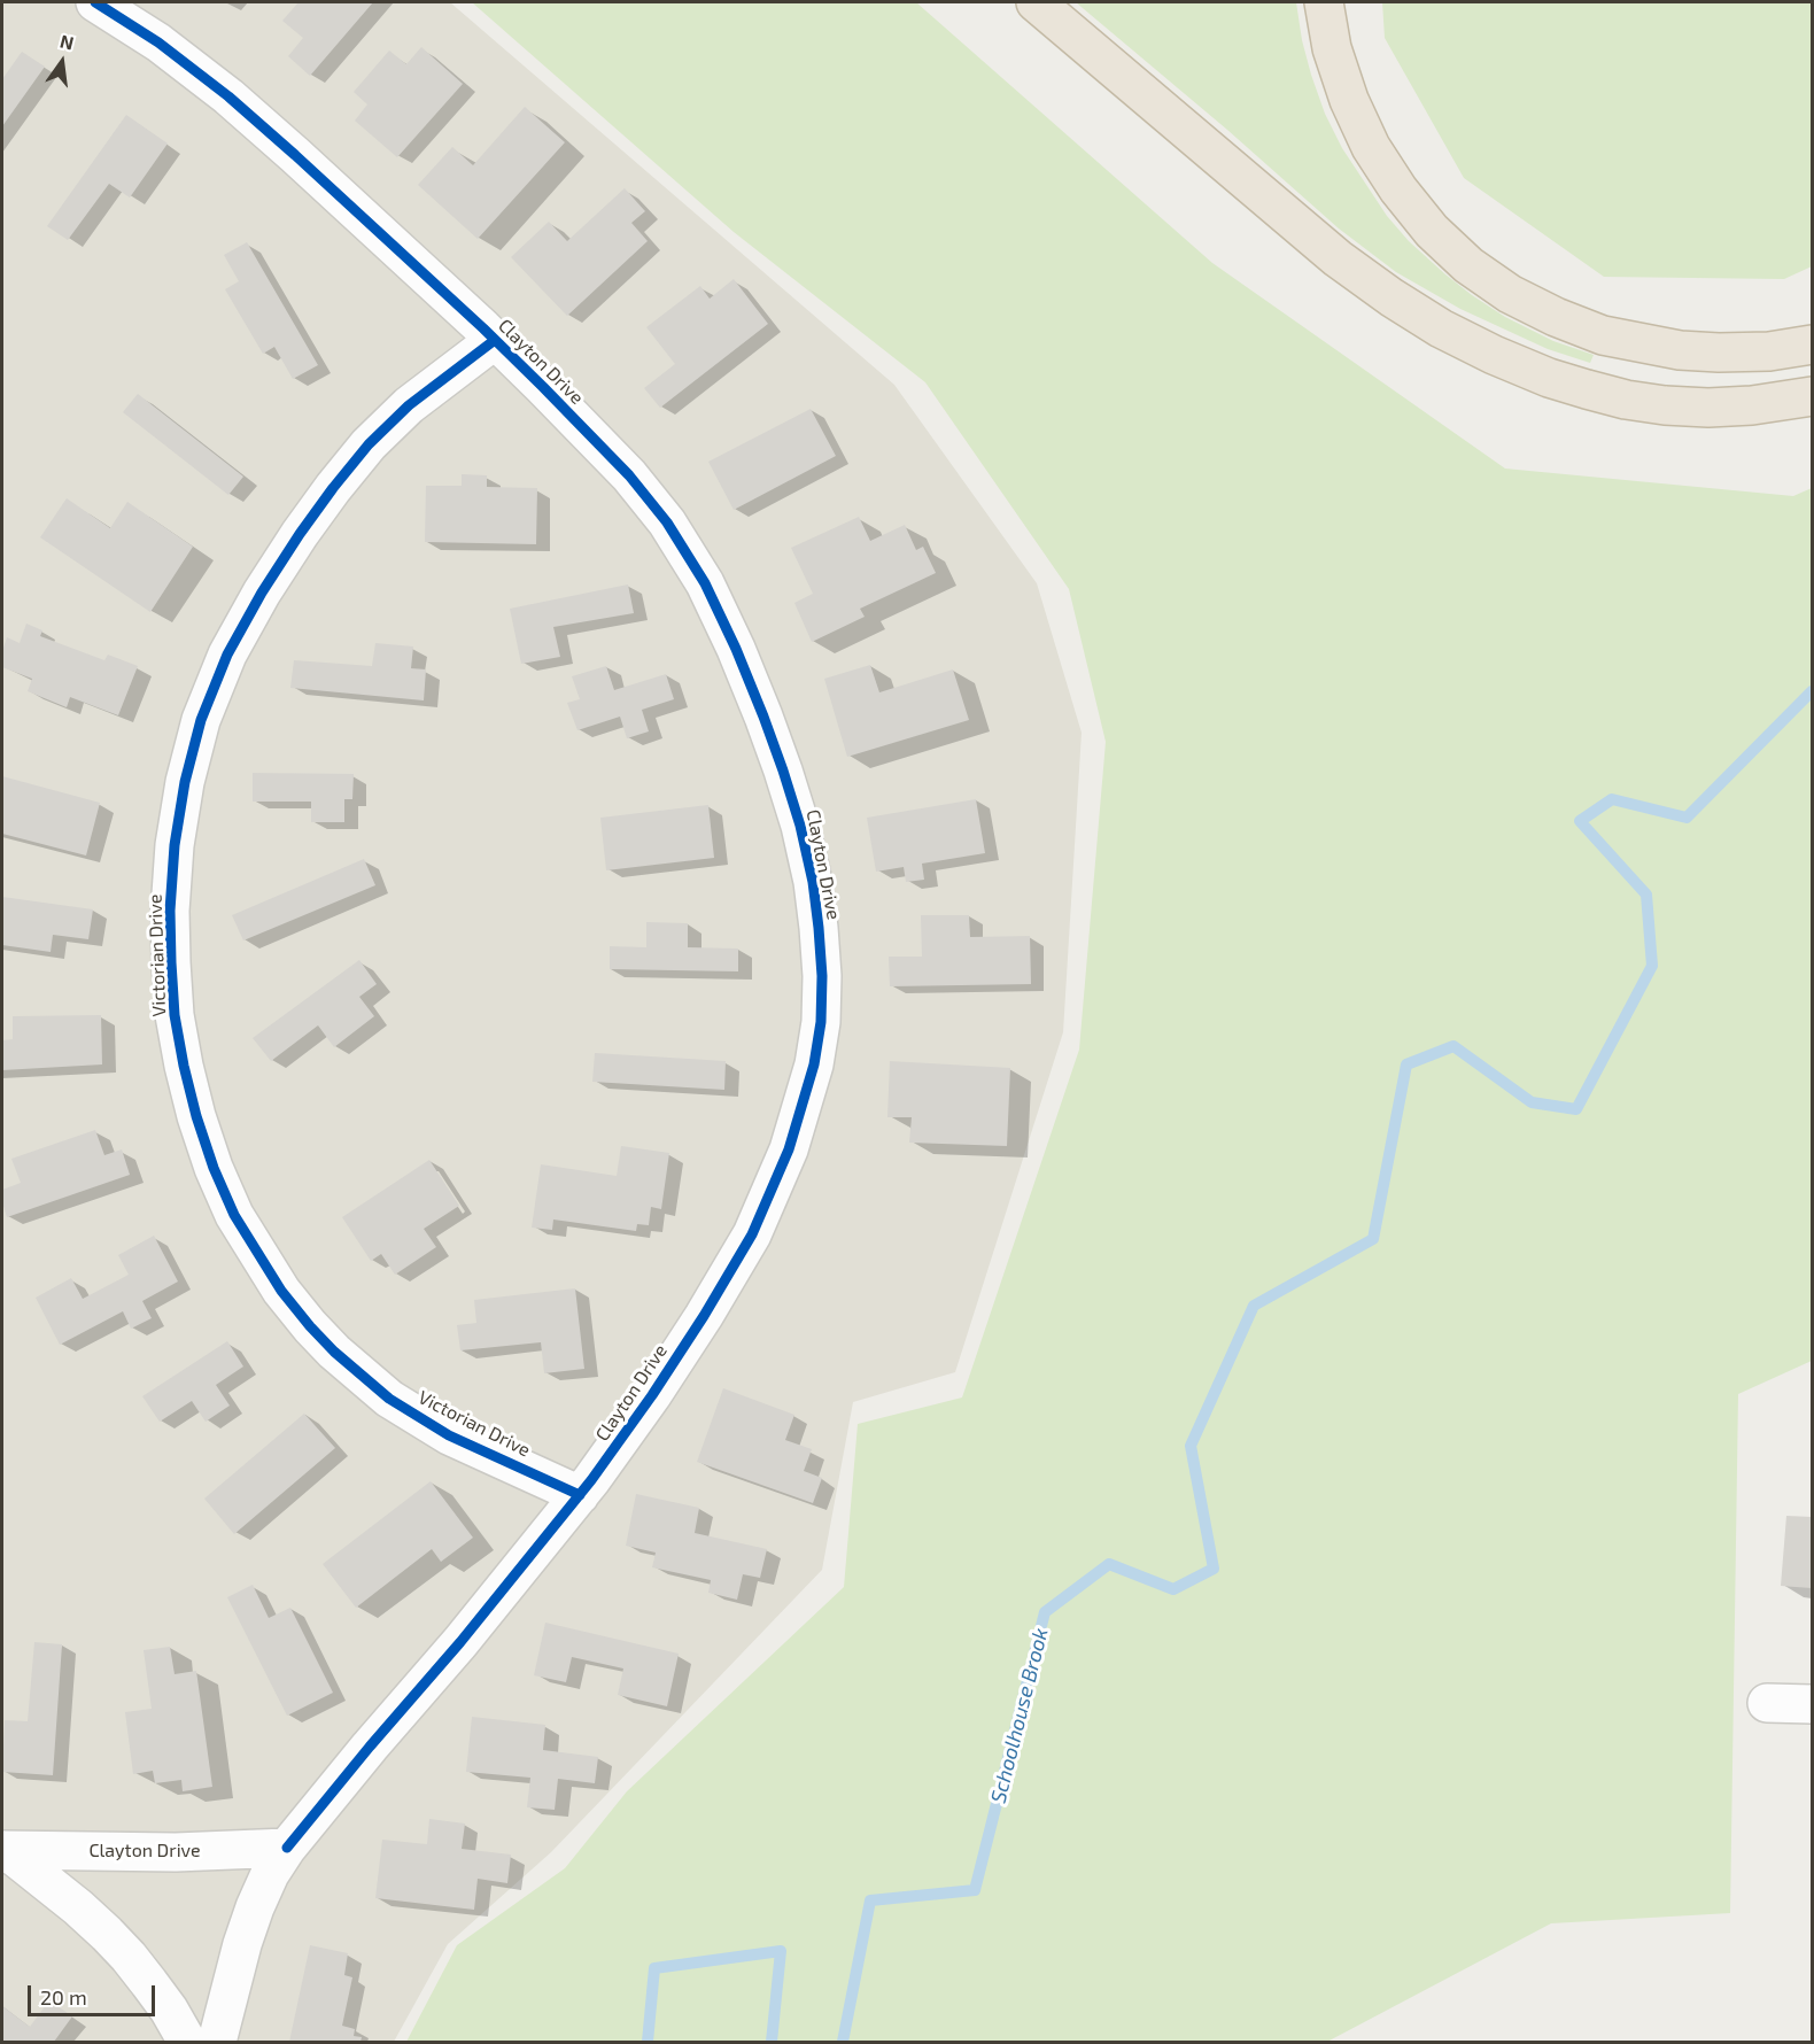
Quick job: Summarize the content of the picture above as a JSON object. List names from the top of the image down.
{
  "streets": {
    "street": ["Clayton Drive", "Victorian Drive"]
  },
  "crossings": [
    ["Clayton Drive", "Victorian Drive"]
  ],
  "water": ["Schoolhouse Brook"],
  "scale_bar": "20 m",
  "north": "top"
}
